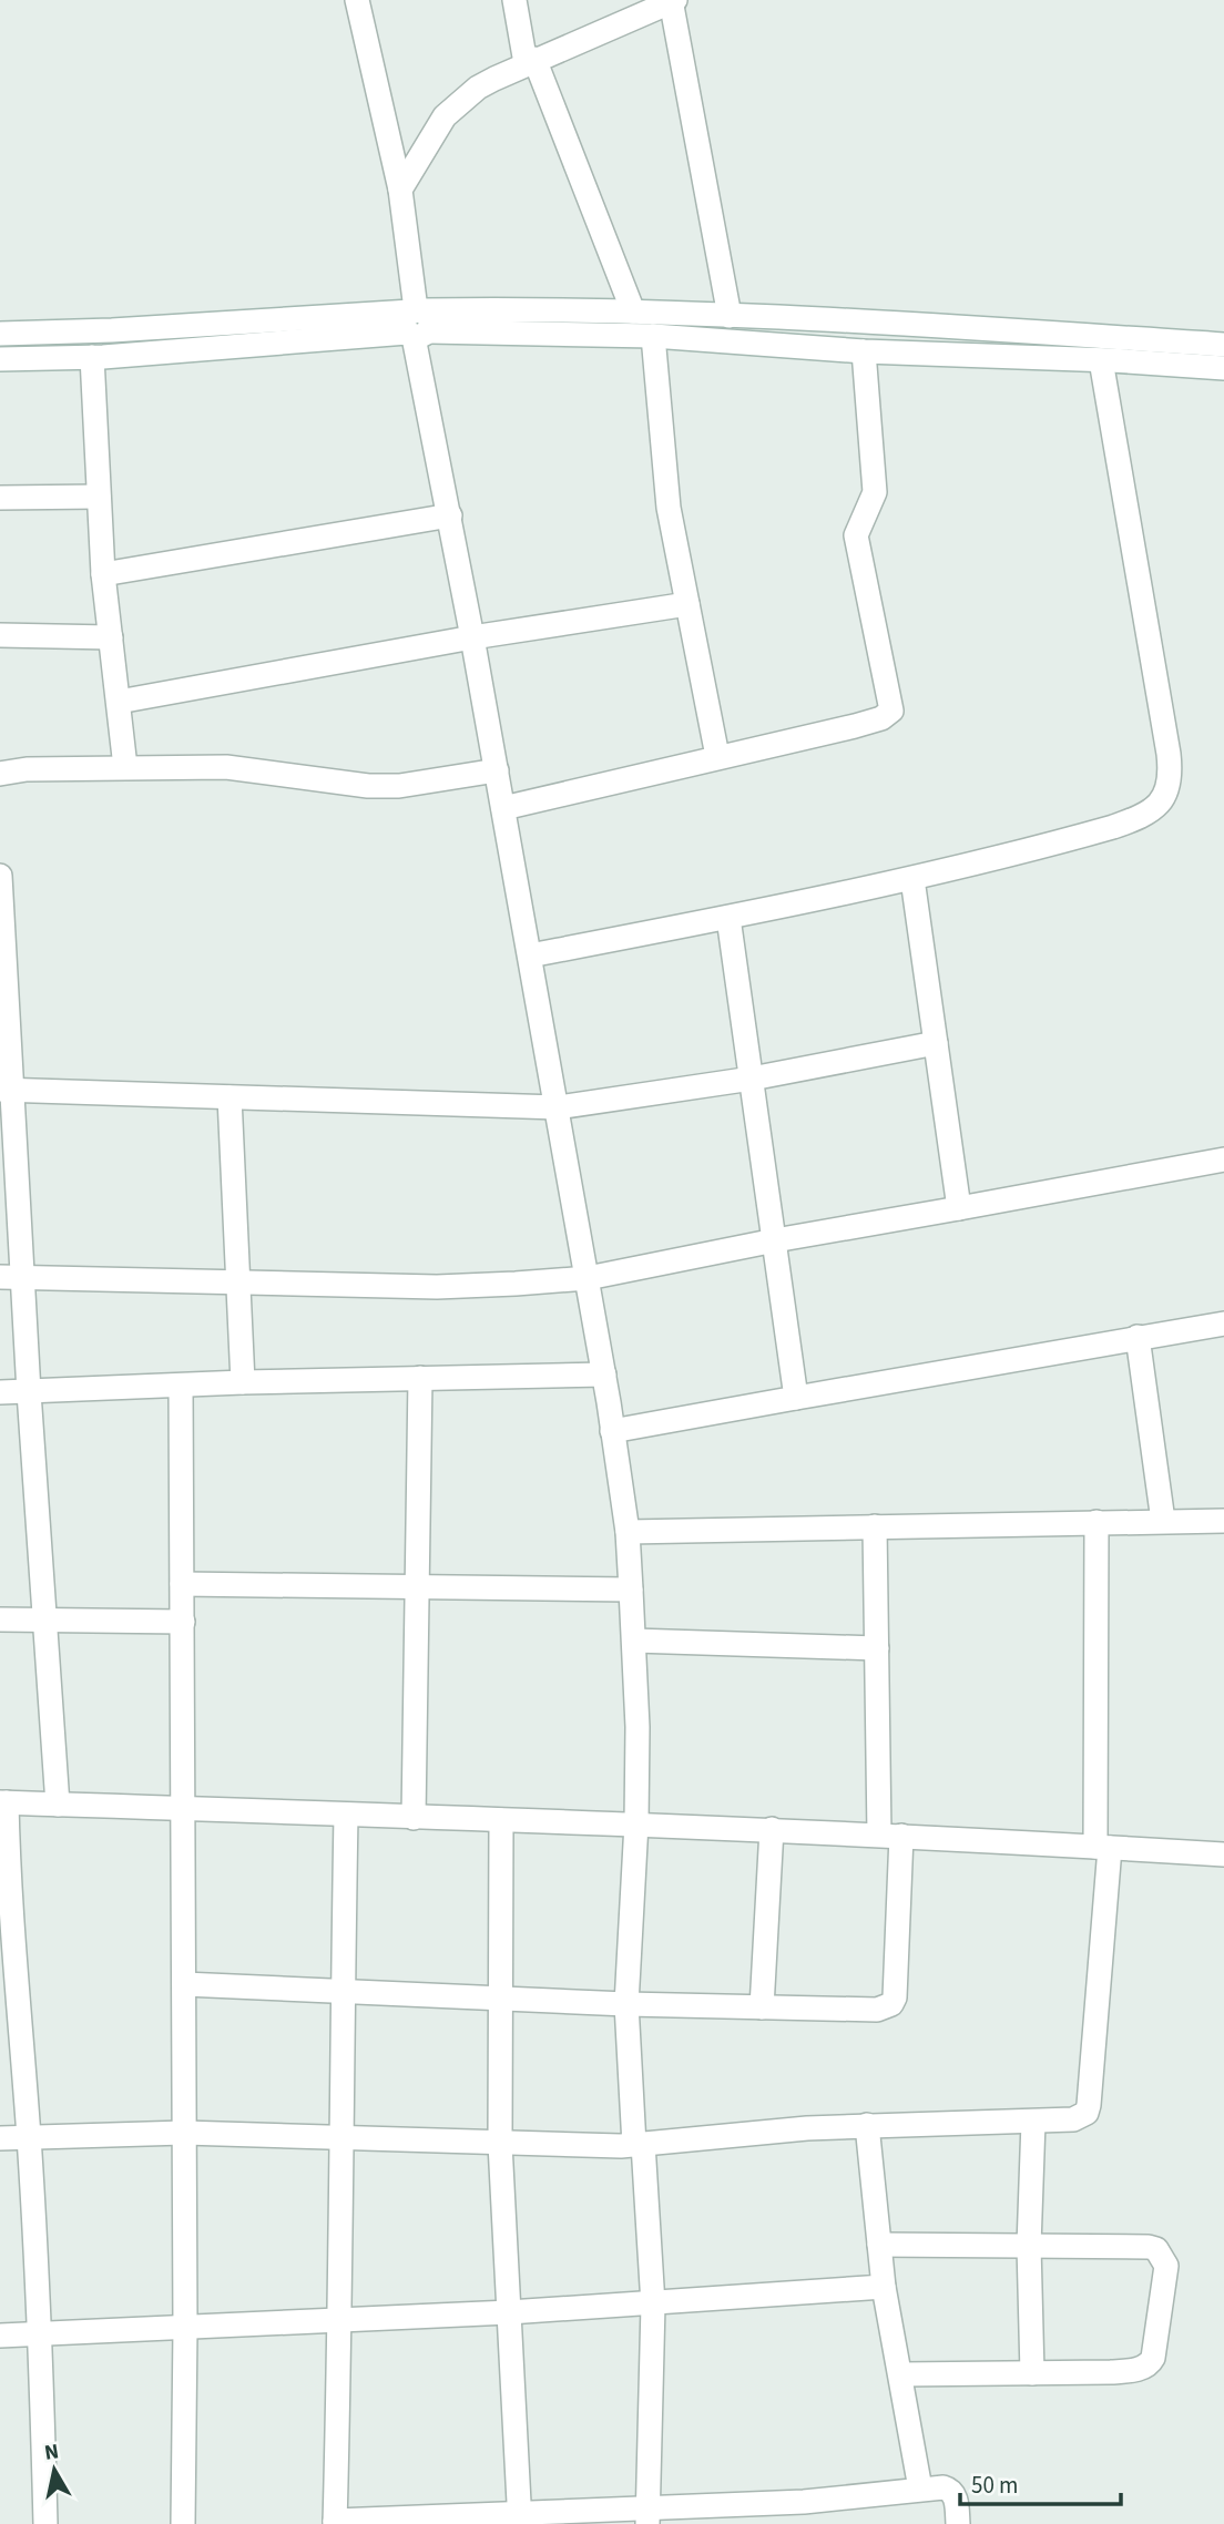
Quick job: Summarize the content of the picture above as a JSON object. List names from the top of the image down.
{
  "scale_bar": "50 m",
  "north": "top"
}
